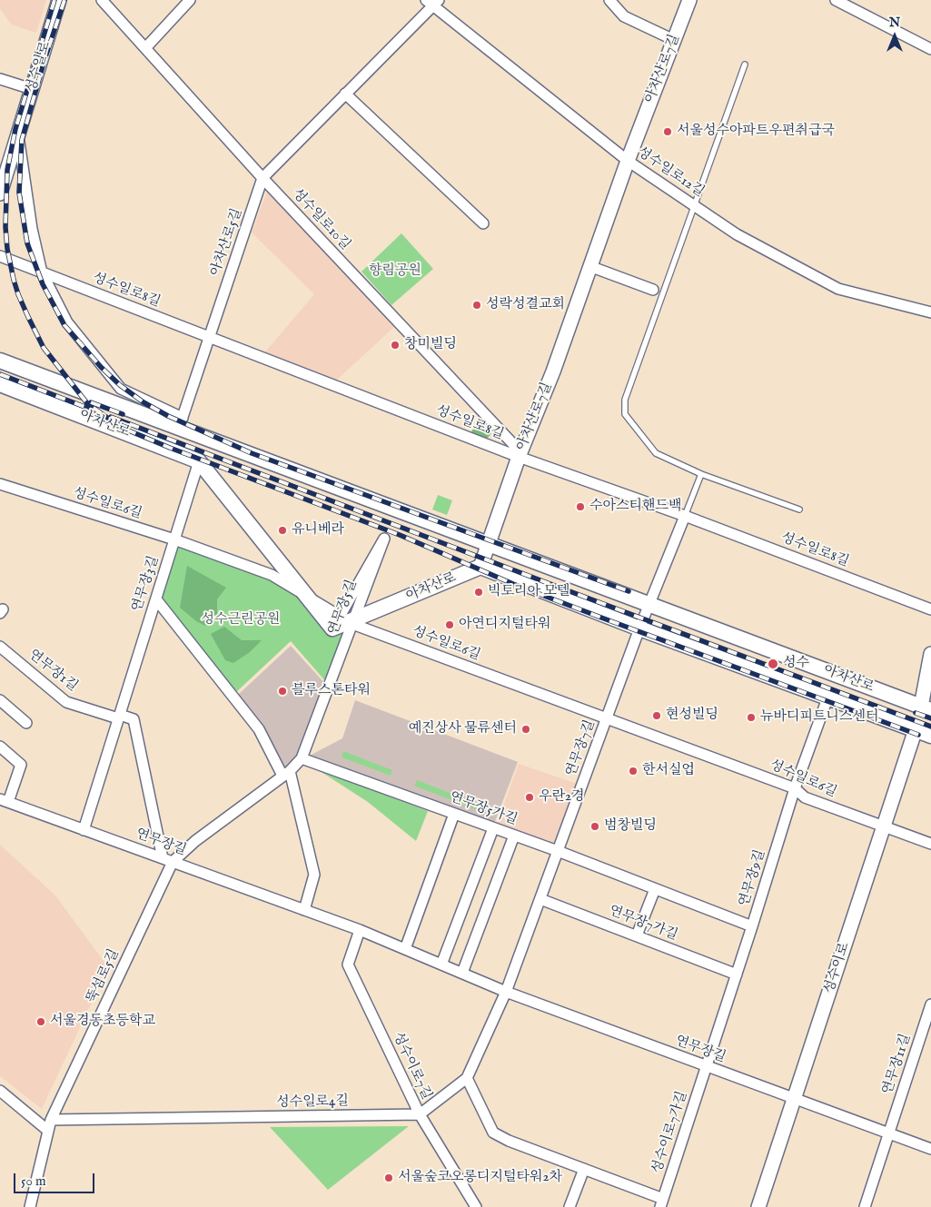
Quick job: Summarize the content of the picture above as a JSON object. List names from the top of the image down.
{
  "streets": {
    "main road": ["아차산로"],
    "street": [
      "성수일로",
      "아차산로7길",
      "성수일로12길",
      "성수일로10길",
      "아차산로5길",
      "성수일로8길",
      "성수일로6길",
      "연무장3길",
      "연무장5길",
      "연무장1길",
      "연무장7길",
      "연무장5가길",
      "연무장길",
      "연무장9길",
      "연무장7가길",
      "성수이로",
      "뚝섬로5길",
      "연무장11길",
      "성수이로7길",
      "성수일로4길",
      "성수이로7가길"
    ]
  },
  "crossings": [
    ["성수일로", "성수일로8길"],
    ["성수일로", "아차산로"],
    ["아차산로7길", "성수일로12길"],
    ["아차산로7길", "성수일로10길"],
    ["아차산로7길", "성수일로8길"],
    ["아차산로7길", "아차산로"],
    ["성수일로12길", "아차산로5길"],
    ["성수일로10길", "아차산로5길"],
    ["성수일로10길", "성수일로8길"],
    ["아차산로5길", "성수일로8길"],
    ["아차산로5길", "아차산로"],
    ["성수일로8길", "아차산로"],
    ["성수일로8길", "연무장7길"],
    ["아차산로", "연무장3길"],
    ["아차산로", "연무장5길"],
    ["아차산로", "연무장7길"],
    ["아차산로", "연무장9길"],
    ["아차산로", "성수이로"],
    ["성수일로6길", "연무장3길"],
    ["성수일로6길", "연무장5길"],
    ["성수일로6길", "연무장7길"],
    ["성수일로6길", "연무장9길"],
    ["성수일로6길", "성수이로"],
    ["연무장3길", "연무장1길"],
    ["연무장3길", "연무장길"],
    ["연무장5길", "연무장5가길"],
    ["연무장5길", "연무장길"],
    ["연무장5길", "뚝섬로5길"],
    ["연무장7길", "연무장5가길"],
    ["연무장7길", "연무장길"],
    ["연무장7길", "연무장7가길"],
    ["연무장5가길", "연무장9길"],
    ["연무장길", "연무장9길"],
    ["연무장길", "성수이로"],
    ["연무장길", "뚝섬로5길"],
    ["연무장길", "연무장11길"],
    ["연무장길", "성수이로7길"],
    ["연무장길", "성수이로7가길"],
    ["연무장9길", "연무장7가길"],
    ["연무장9길", "성수이로7가길"],
    ["뚝섬로5길", "성수일로4길"],
    ["성수이로7길", "성수일로4길"]
  ],
  "parks": ["향림공원", "성수근린공원"],
  "places": [
    "서울성수아파트우편취급국",
    "성락성결교회",
    "창미빌딩",
    "수아스티핸드백",
    "유니베라",
    "빅토리아 모텔",
    "아연디지털타워",
    "성수",
    "블루스톤타워",
    "현성빌딩",
    "뉴바디피트니스센터",
    "예진상사 물류센터",
    "한서실업",
    "우란2경",
    "범창빌딩",
    "서울경동초등학교",
    "서울숲코오롱디지털타워2차"
  ],
  "scale_bar": "50 m",
  "north": "top"
}
